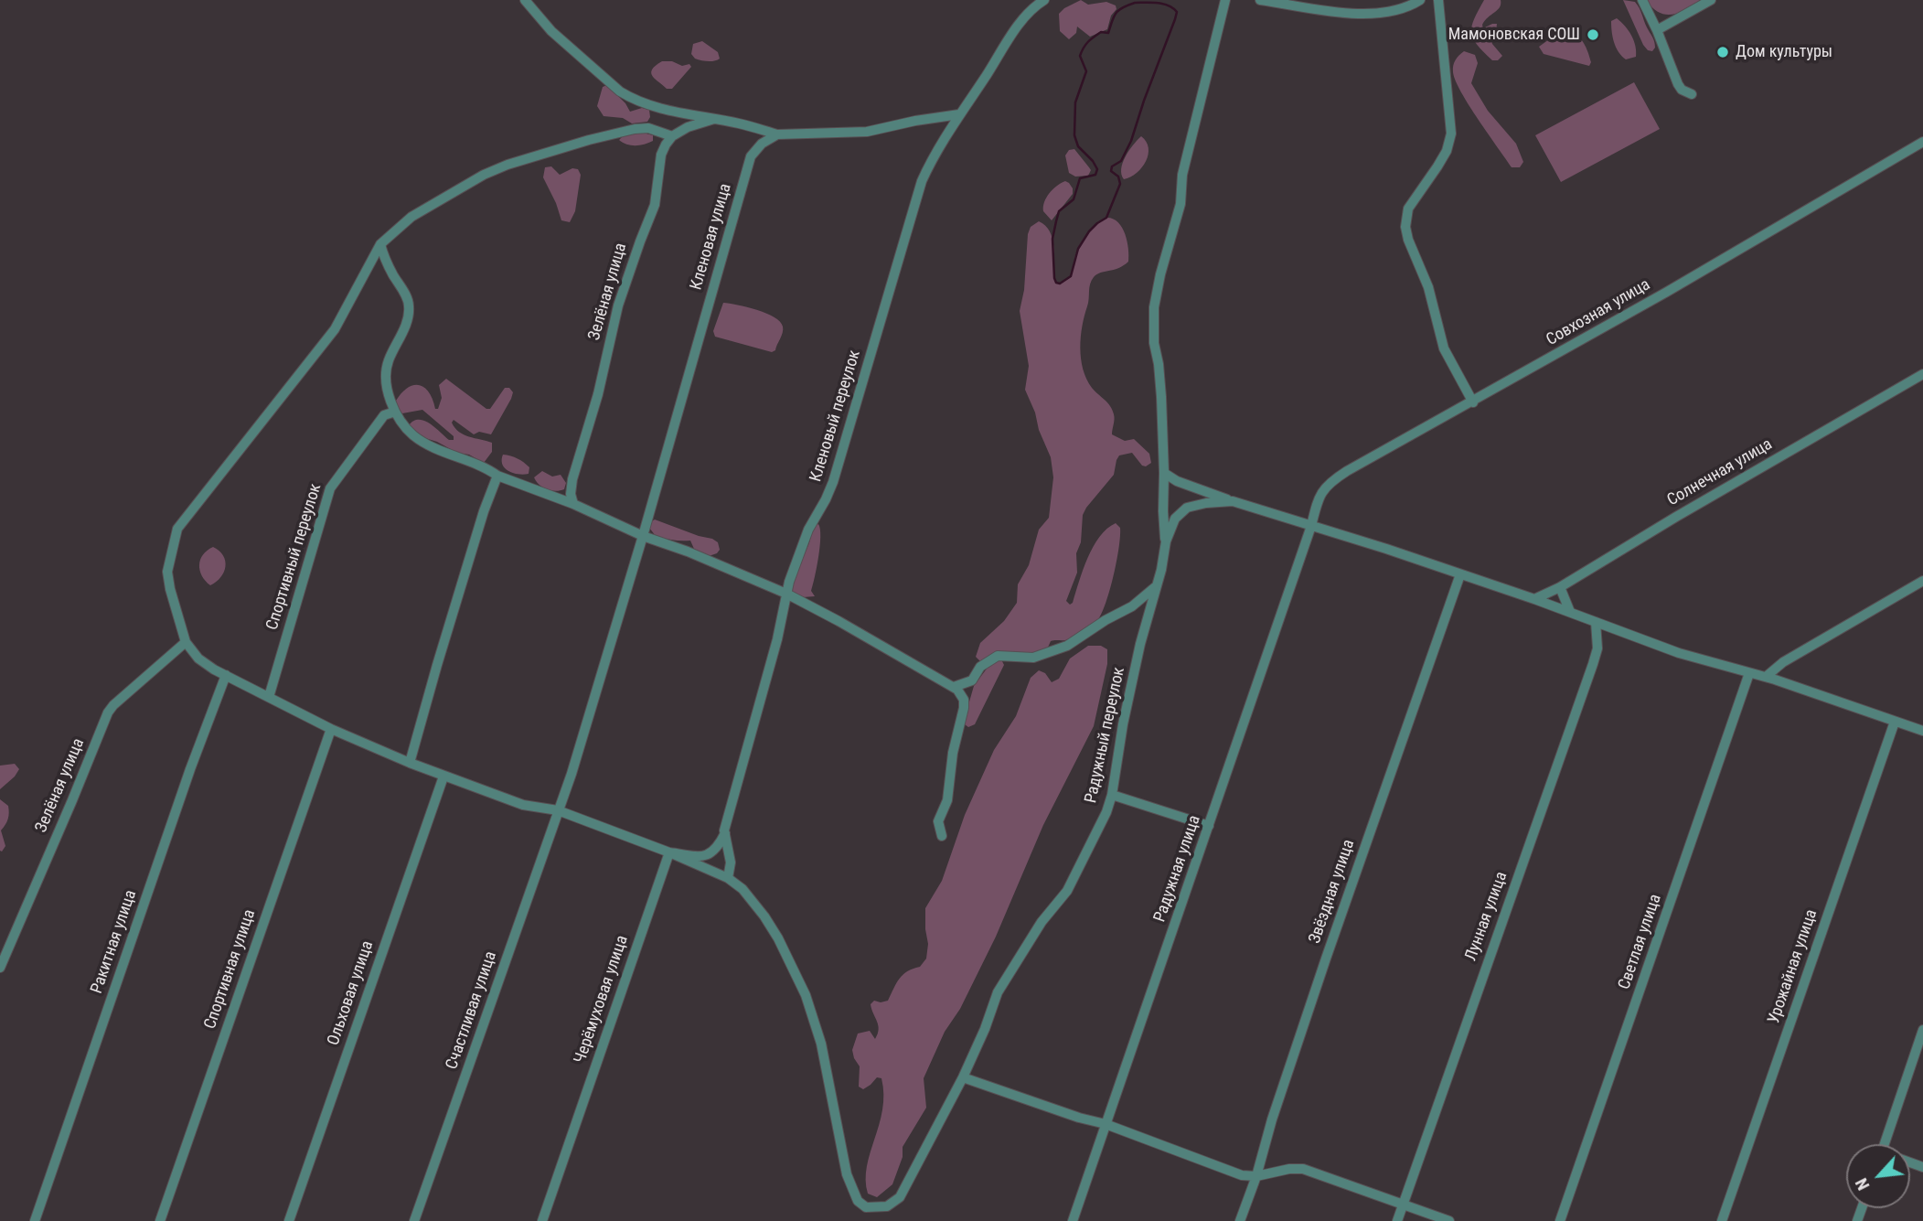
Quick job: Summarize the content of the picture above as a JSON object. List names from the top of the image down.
{
  "streets": {
    "street": [
      "Кленовая улица",
      "Зелёная улица",
      "Совхозная улица",
      "Кленовый переулок",
      "Солнечная улица",
      "Спортивный переулок",
      "Радужный переулок",
      "Радужная улица",
      "Звёздная улица",
      "Лунная улица",
      "Ракитная улица",
      "Светлая улица",
      "Урожайная улица",
      "Спортивная улица",
      "Ольховая улица",
      "Черёмуховая улица",
      "Счастливая улица"
    ]
  },
  "crossings": [
    ["Кленовая улица", "Счастливая улица"],
    ["Совхозная улица", "Радужный переулок"],
    ["Совхозная улица", "Радужная улица"],
    ["Кленовый переулок", "Радужный переулок"],
    ["Солнечная улица", "Радужный переулок"],
    ["Радужный переулок", "Радужная улица"],
    ["Радужный переулок", "Звёздная улица"],
    ["Радужный переулок", "Лунная улица"],
    ["Радужный переулок", "Светлая улица"],
    ["Радужный переулок", "Урожайная улица"]
  ],
  "places": ["Мамоновская СОШ", "Дом культуры"],
  "north": "bottom left"
}
